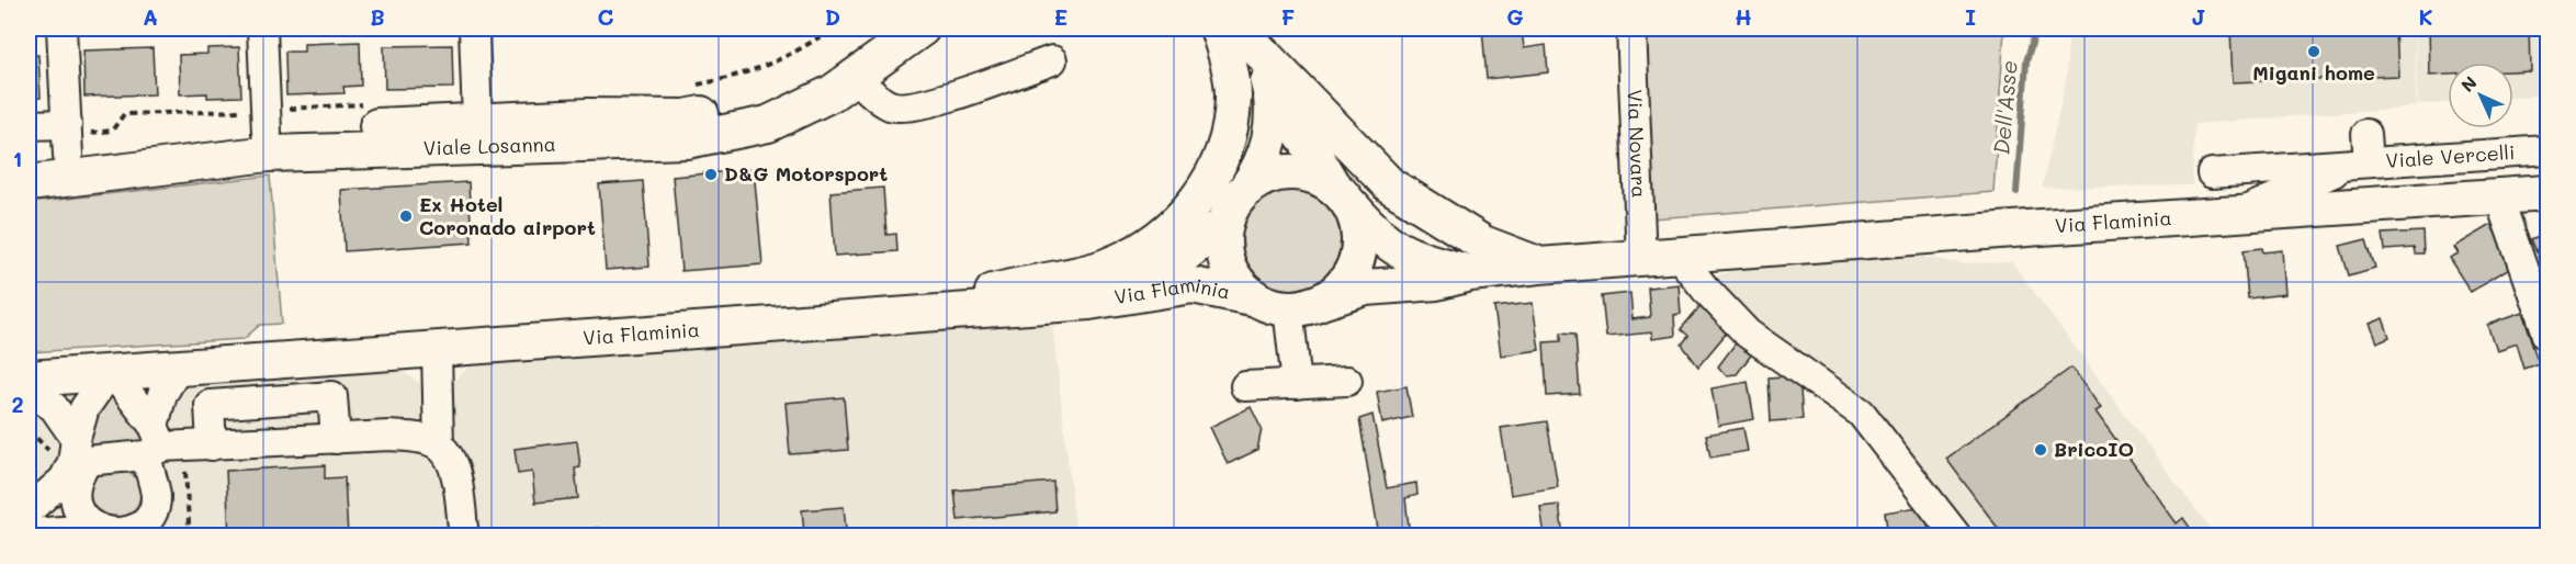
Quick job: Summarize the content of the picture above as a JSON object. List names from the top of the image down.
{
  "streets": {
    "main road": ["Viale Losanna", "Via Flaminia"],
    "street": ["Via Novara", "Viale Vercelli"]
  },
  "crossings": [
    ["Via Novara", "Via Flaminia"],
    ["Viale Vercelli", "Via Flaminia"]
  ],
  "water": ["Dell'Asse"],
  "places": [
    "Migani home",
    "D&G Motorsport",
    "Ex Hotel Coronado airport",
    "BricoIO"
  ],
  "north": "top left",
  "grid": {
    "columns": [
      "A",
      "B",
      "C",
      "D",
      "E",
      "F",
      "G",
      "H",
      "I",
      "J",
      "K"
    ],
    "rows": ["1", "2"]
  }
}
